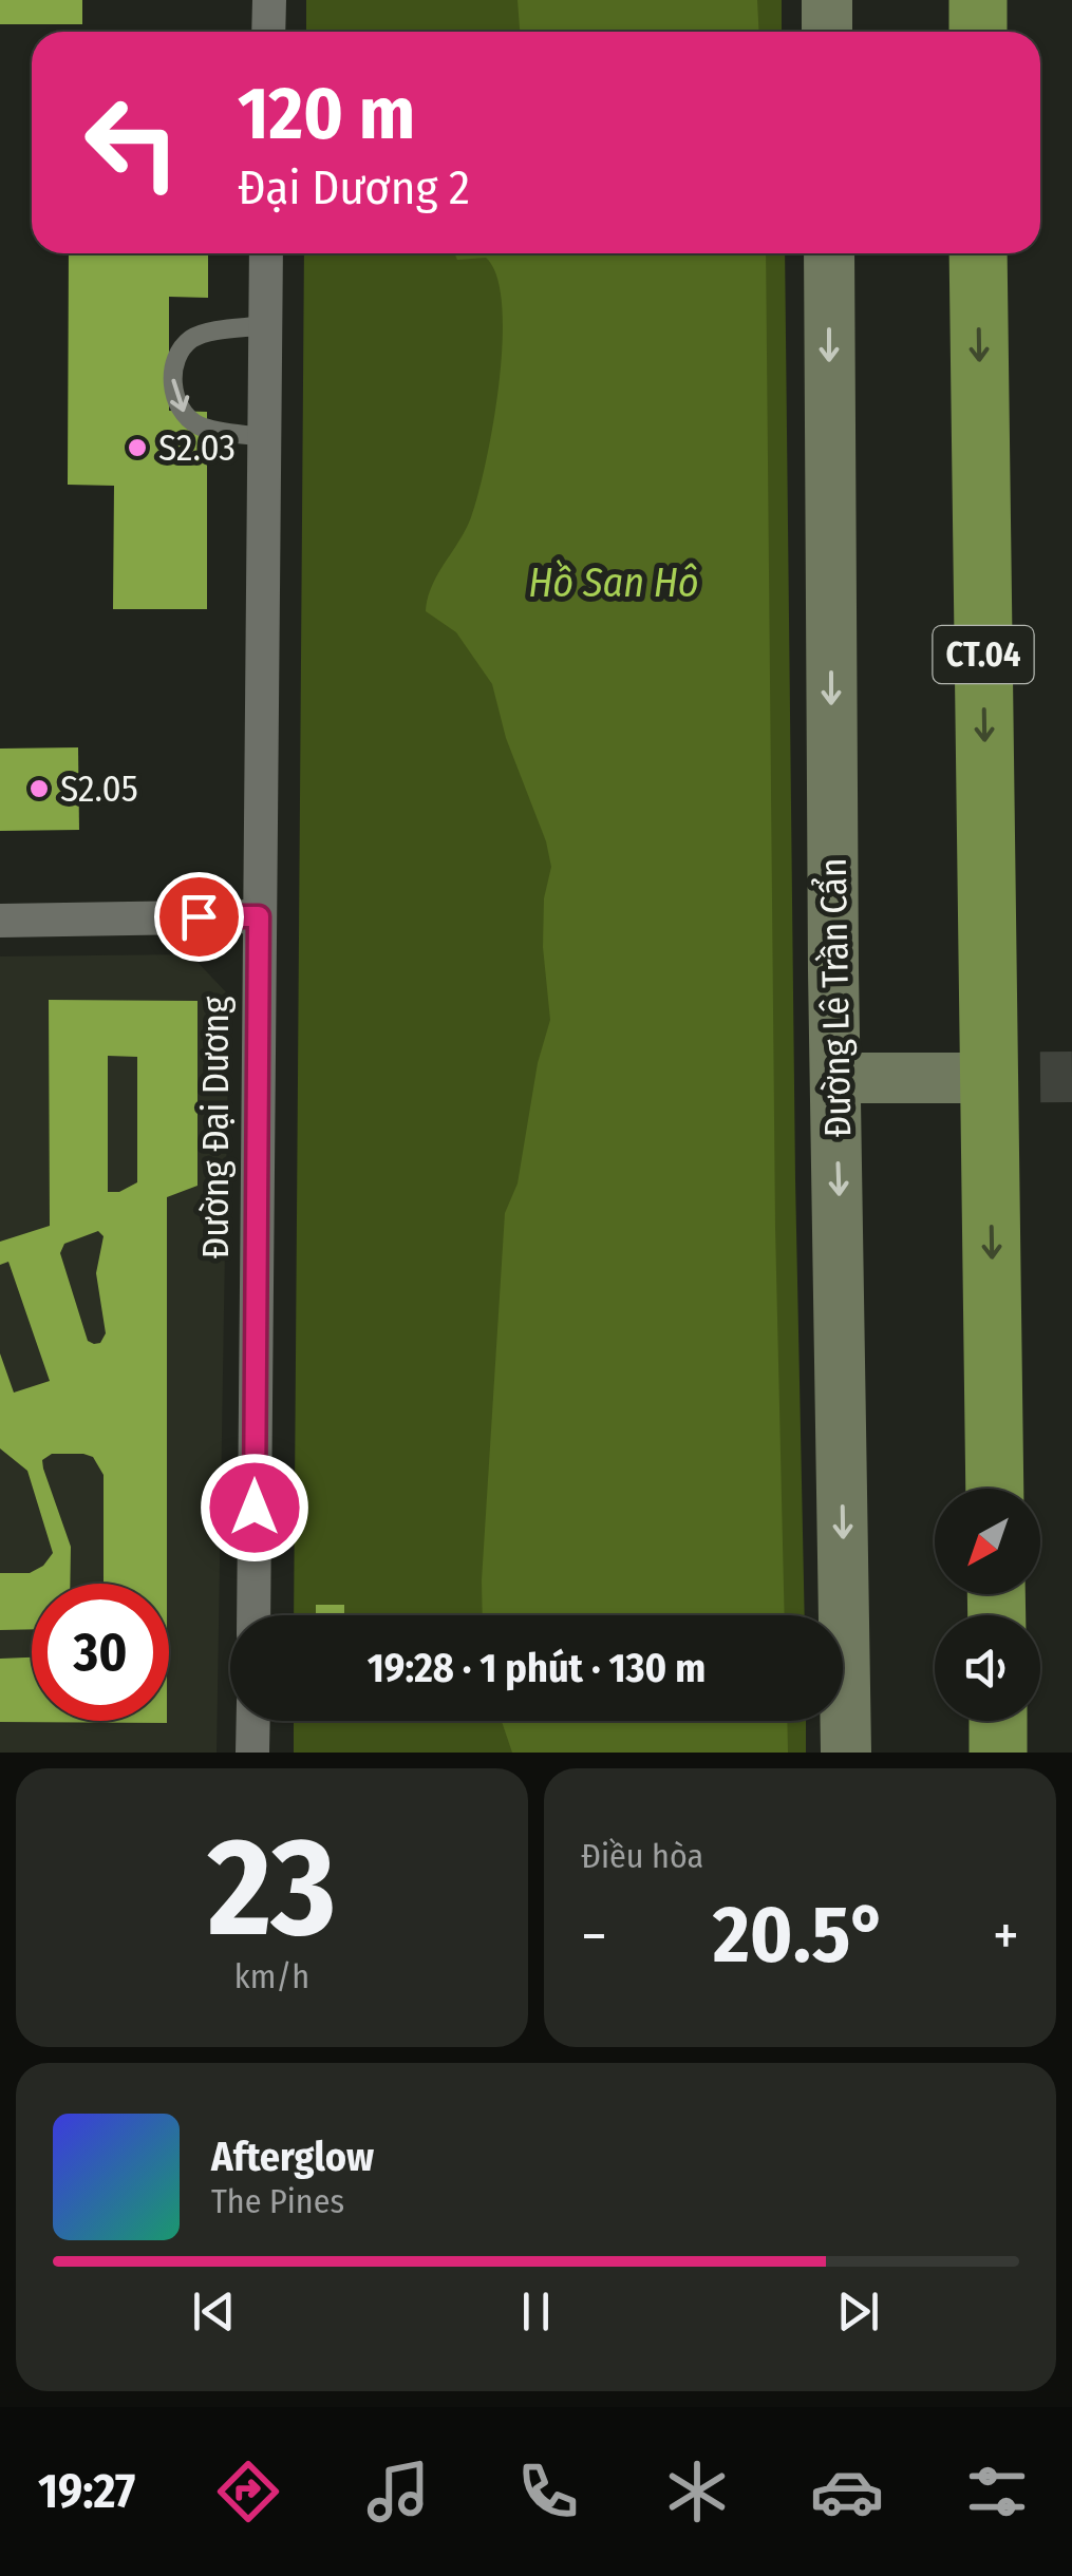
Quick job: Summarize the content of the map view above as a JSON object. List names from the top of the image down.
{
  "streets": {
    "highway": ["CT.04"],
    "main road": ["Đường Lê Trần Cẩn"],
    "street": ["Đường Đại Dương"]
  },
  "one_way": ["Đường Lê Trần Cẩn"],
  "water": ["Hồ San Hô"],
  "places": ["S2.03", "S2.05"],
  "north": "bottom left",
  "page": {
    "turn": ["120 m", "Đại Dương 2"],
    "limit": "30",
    "trip": "19:28 · 1 phút · 130 m",
    "tile": [
      ["23", "km/h"],
      "Điều hòa"
    ],
    "heat": ["−", "20.5°", "+"],
    "song": ["Afterglow", "The Pines"],
    "tabs": "19:27"
  }
}
